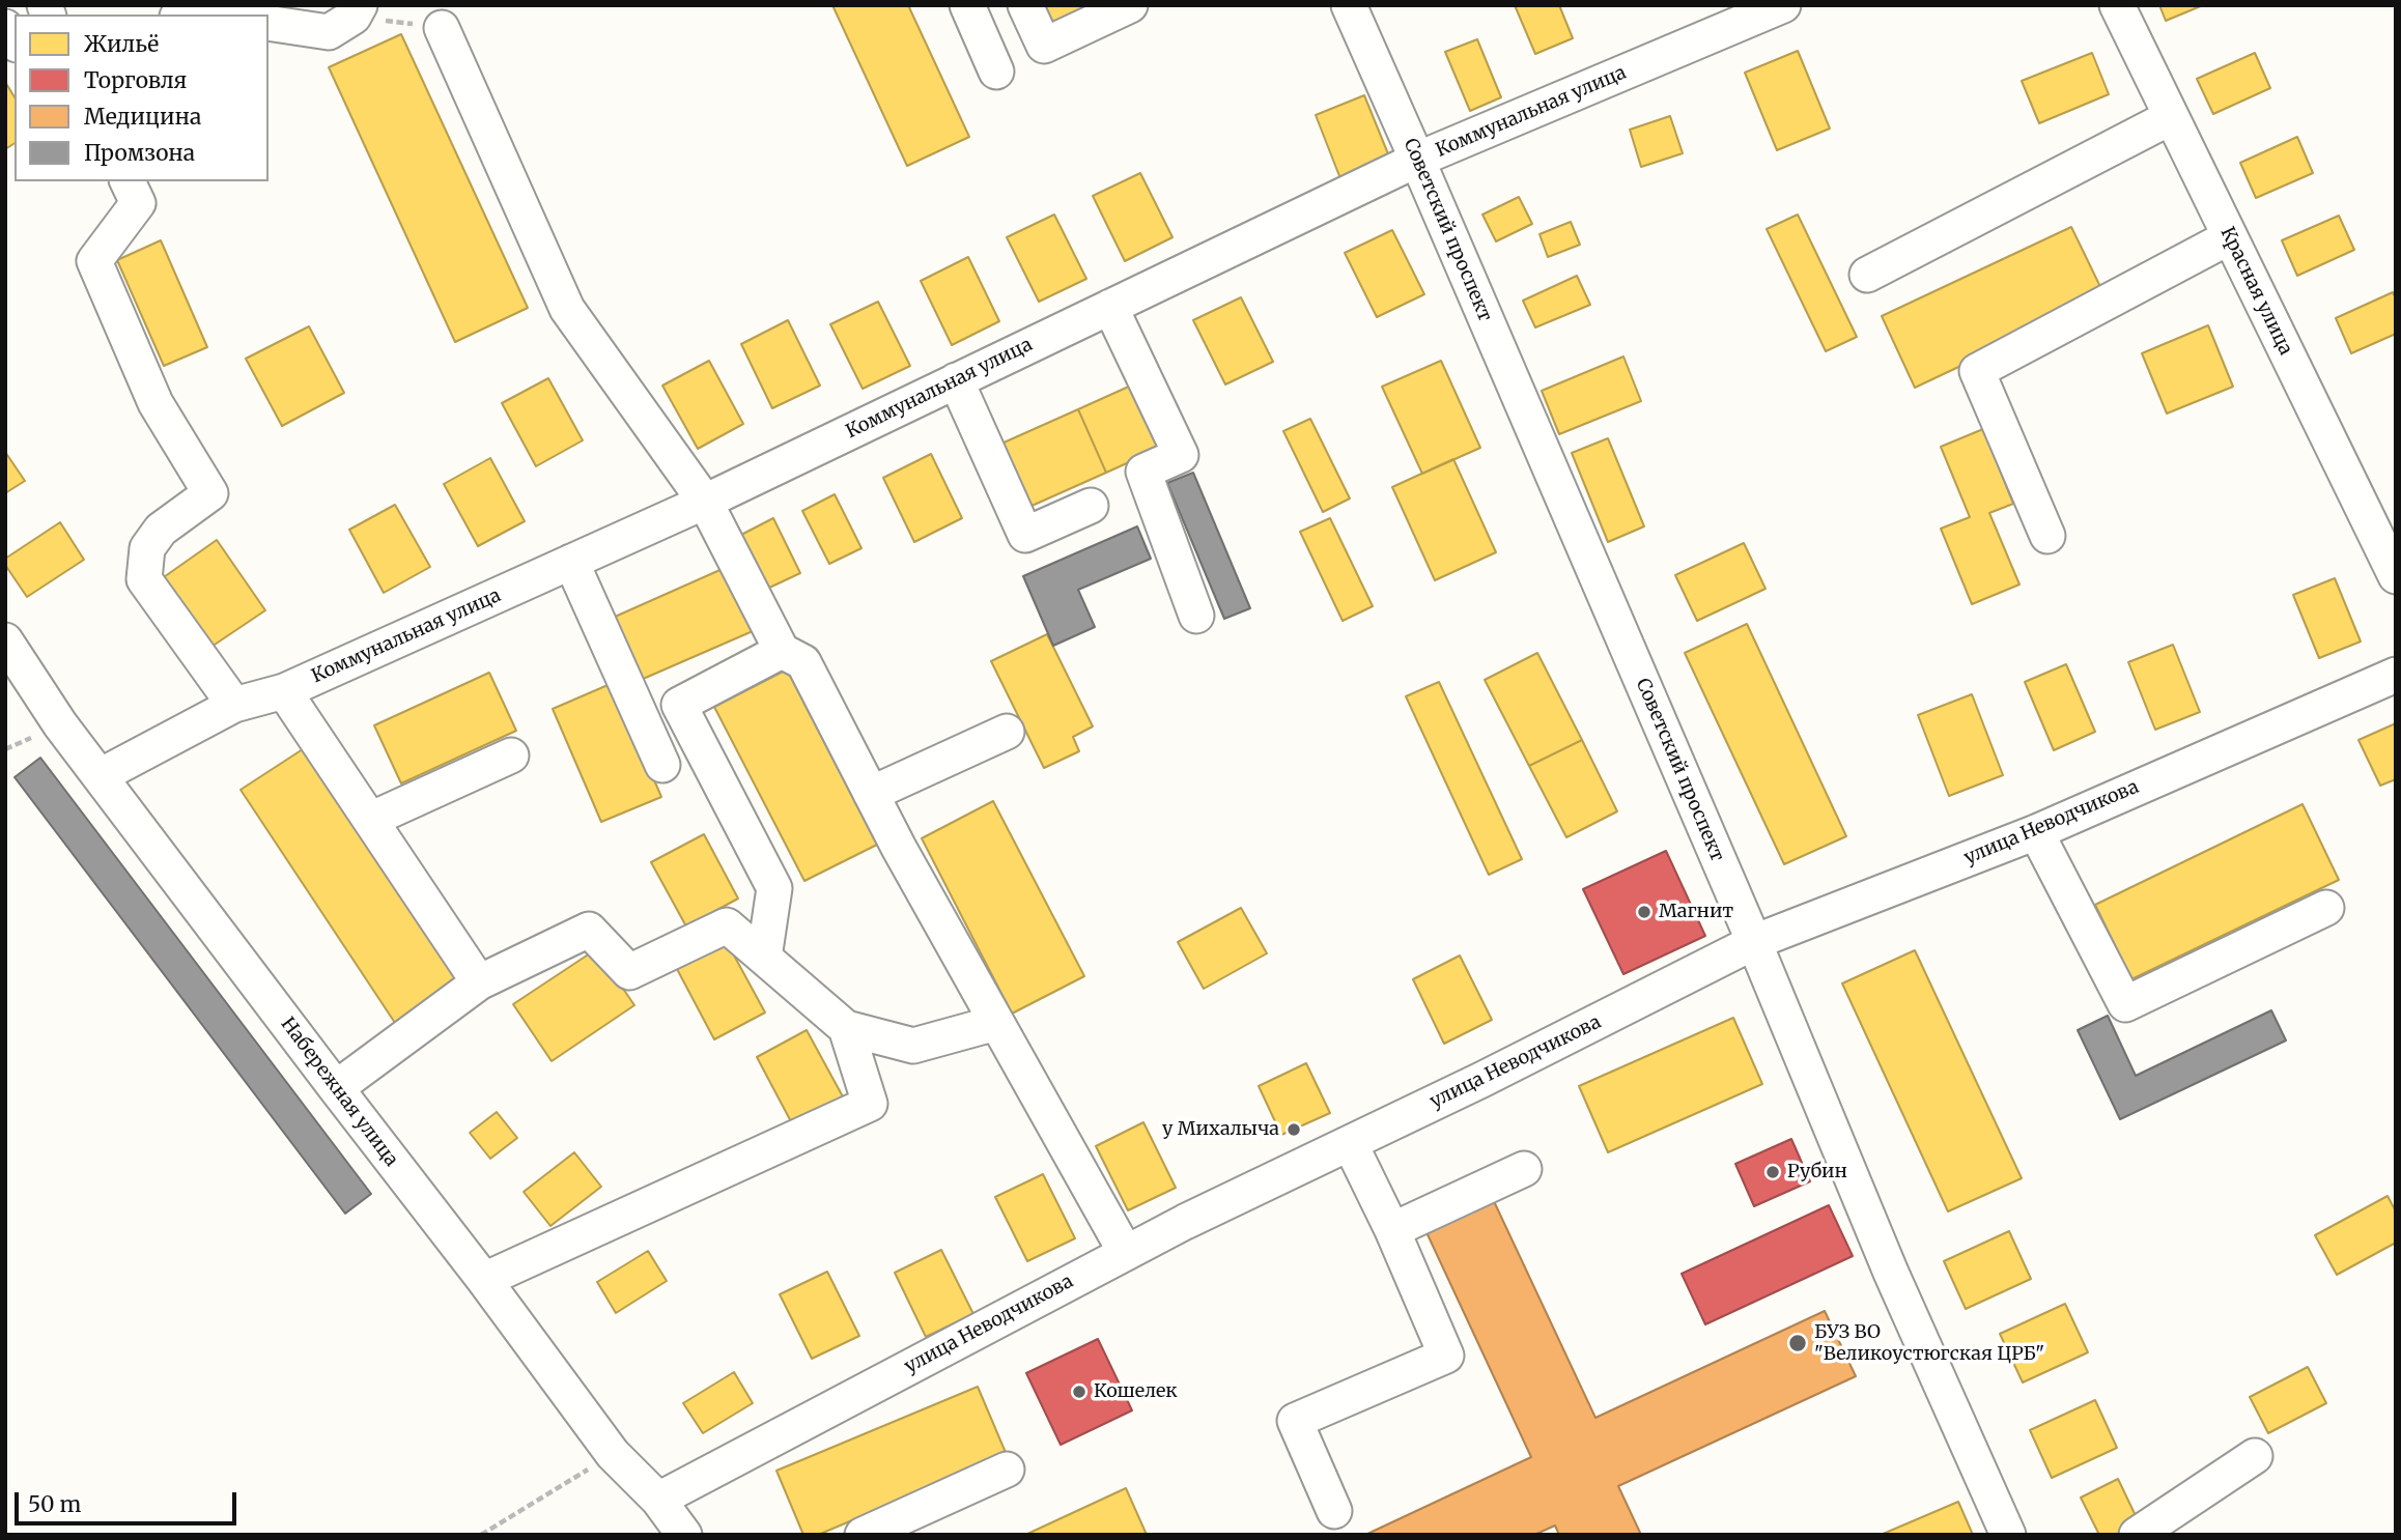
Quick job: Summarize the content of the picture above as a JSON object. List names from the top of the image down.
{
  "streets": {
    "street": [
      "Коммунальная улица",
      "Советский проспект",
      "Красная улица",
      "улица Неводчикова",
      "Набережная улица"
    ]
  },
  "crossings": [
    ["Коммунальная улица", "Советский проспект"],
    ["Коммунальная улица", "Набережная улица"],
    ["Советский проспект", "улица Неводчикова"],
    ["улица Неводчикова", "Набережная улица"]
  ],
  "places": [
    "Магнит",
    "у Михалыча",
    "Рубин",
    "БУЗ ВО \"Великоустюгская ЦРБ\"",
    "Кошелек"
  ],
  "legend": [
    "Жильё",
    "Торговля",
    "Медицина",
    "Промзона"
  ],
  "scale_bar": "50 m"
}
